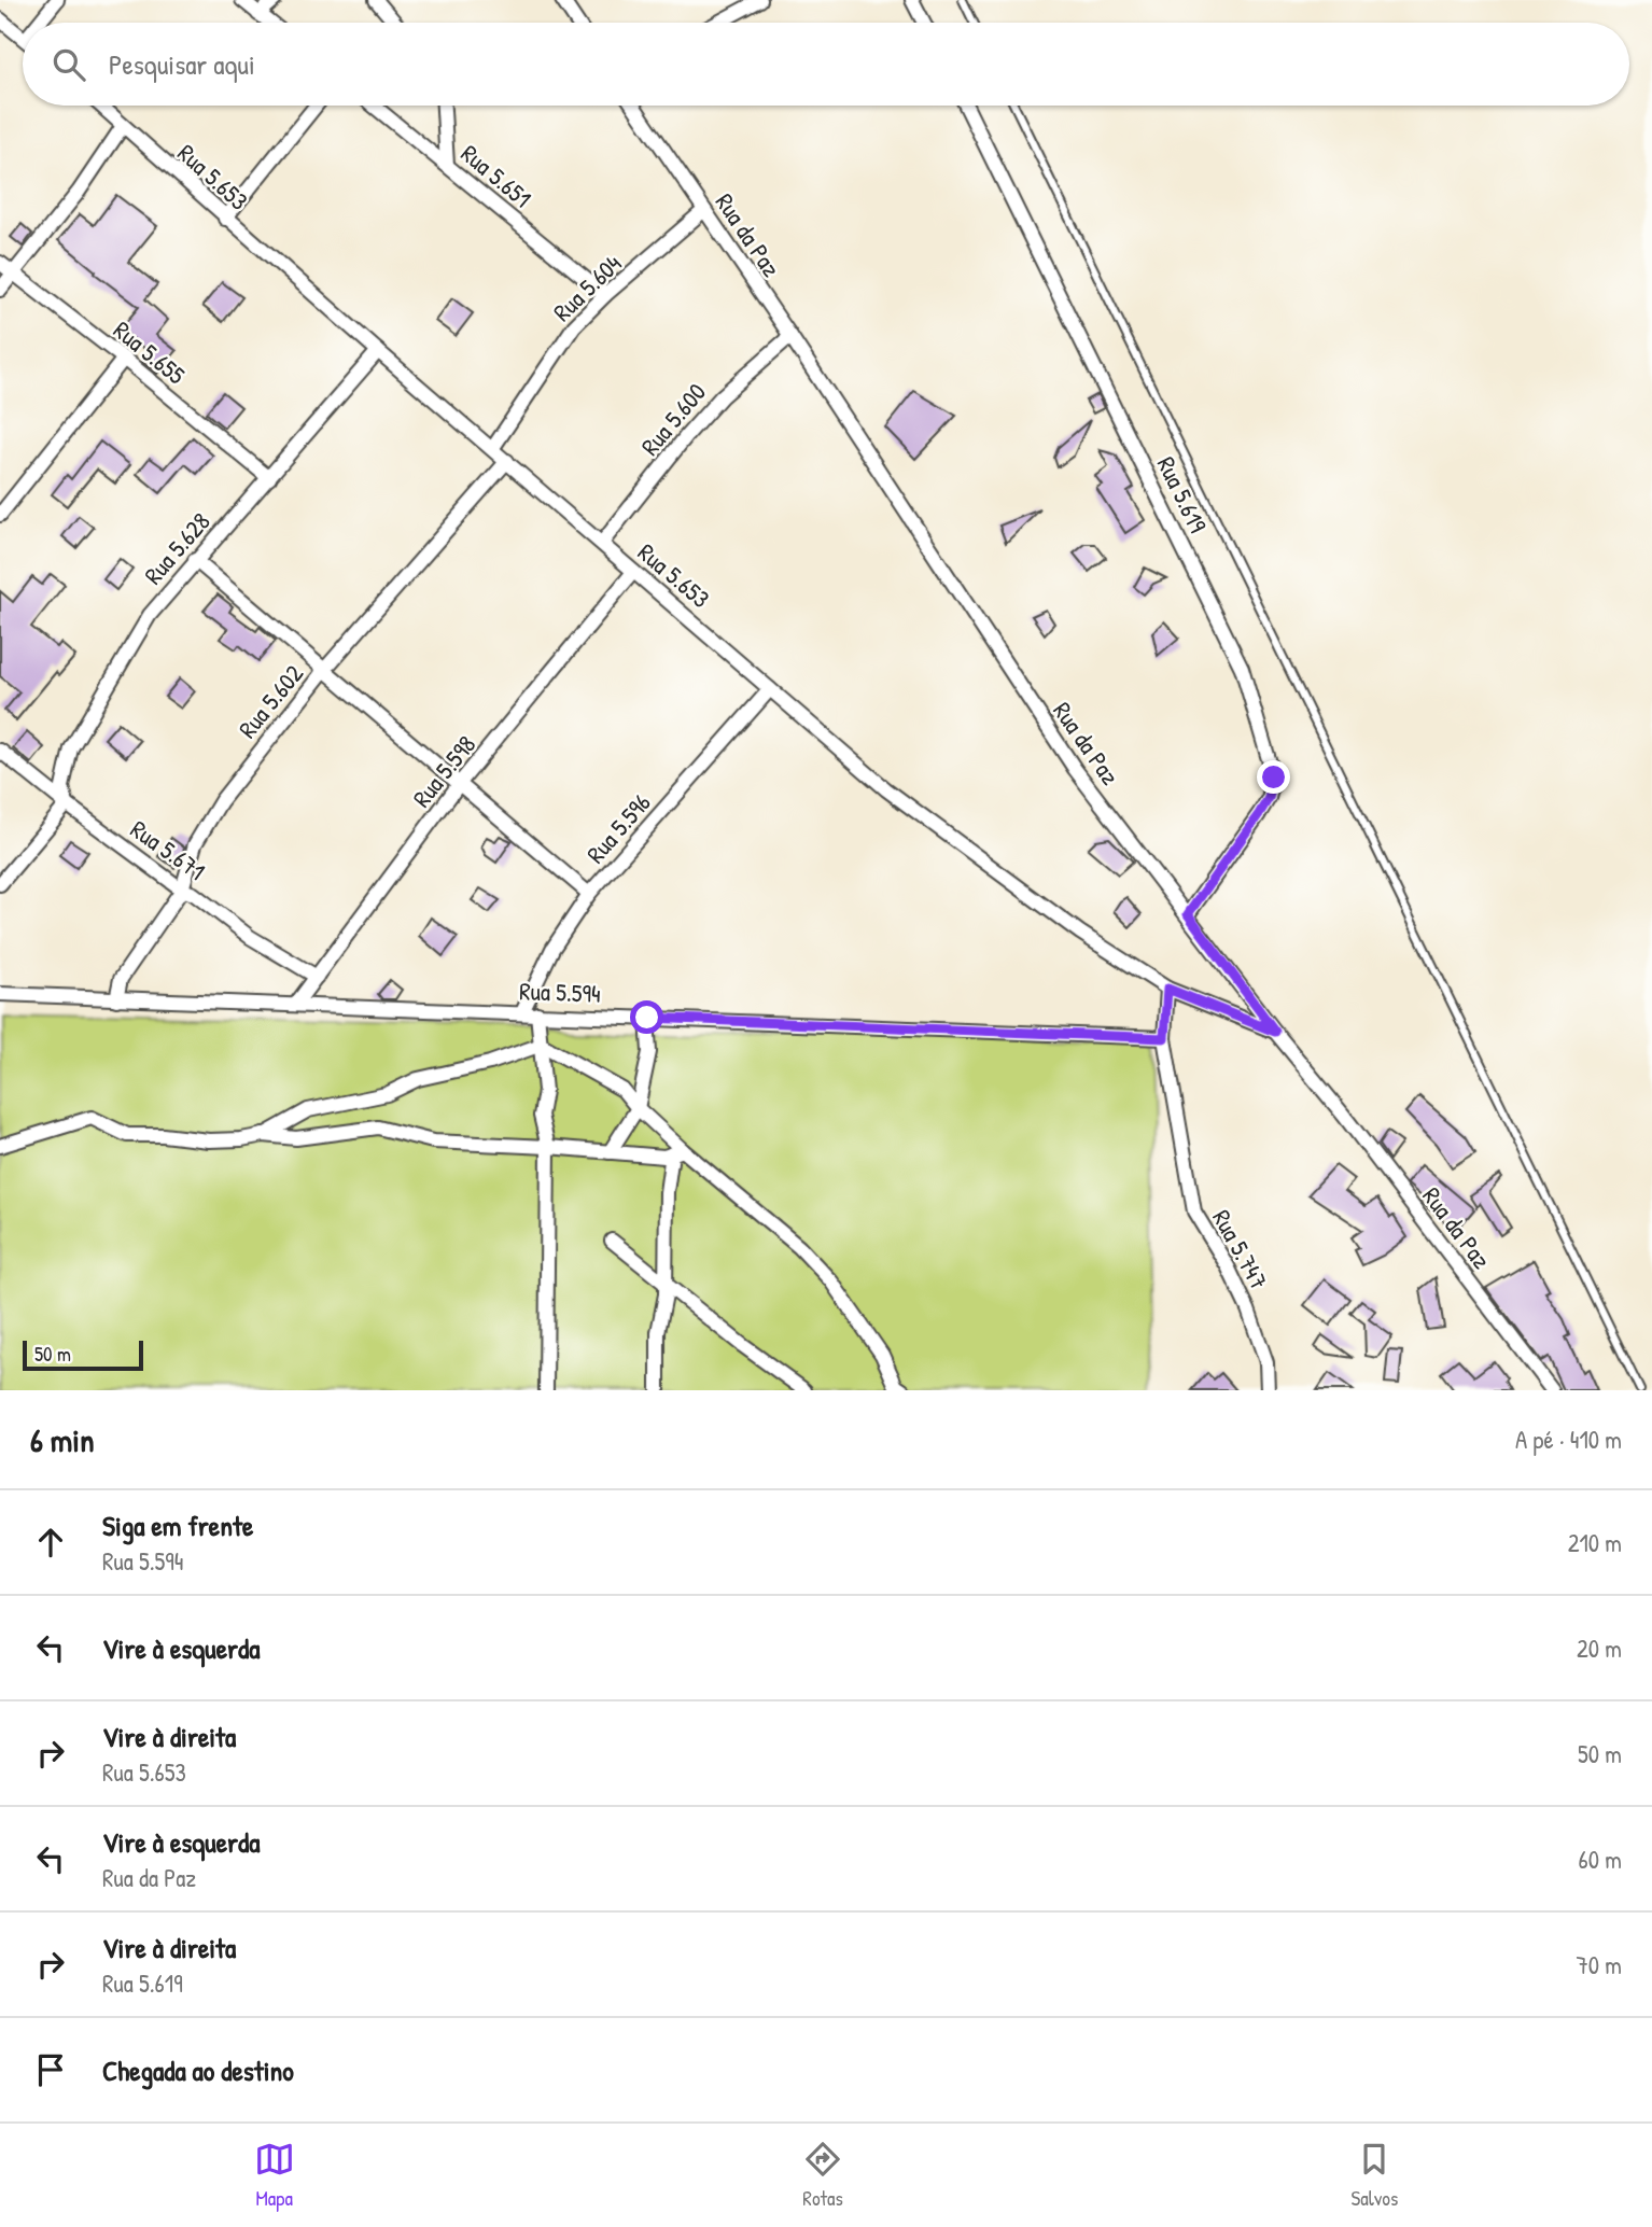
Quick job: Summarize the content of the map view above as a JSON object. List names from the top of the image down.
{
  "streets": {
    "street": [
      "Rua 5.651",
      "Rua 5.653",
      "Rua da Paz",
      "Rua 5.604",
      "Rua 5.655",
      "Rua 5.600",
      "Rua 5.619",
      "Rua 5.628",
      "Rua 5.602",
      "Rua 5.598",
      "Rua 5.596",
      "Rua 5.671",
      "Rua 5.594",
      "Rua 5.747"
    ]
  },
  "crossings": [
    ["Rua 5.651", "Rua 5.604"],
    ["Rua 5.653", "Rua da Paz"],
    ["Rua 5.653", "Rua 5.604"],
    ["Rua 5.653", "Rua 5.600"],
    ["Rua 5.653", "Rua 5.628"],
    ["Rua 5.653", "Rua 5.602"],
    ["Rua 5.653", "Rua 5.598"],
    ["Rua 5.653", "Rua 5.596"],
    ["Rua 5.653", "Rua 5.747"],
    ["Rua da Paz", "Rua 5.604"],
    ["Rua da Paz", "Rua 5.600"],
    ["Rua da Paz", "Rua 5.619"],
    ["Rua 5.655", "Rua 5.628"],
    ["Rua 5.628", "Rua 5.671"],
    ["Rua 5.602", "Rua 5.671"],
    ["Rua 5.602", "Rua 5.594"],
    ["Rua 5.598", "Rua 5.671"],
    ["Rua 5.598", "Rua 5.594"],
    ["Rua 5.596", "Rua 5.594"],
    ["Rua 5.594", "Rua 5.747"]
  ],
  "scale_bar": "50 m",
  "page": {
    "search": "Pesquisar aqui",
    "scale": "50 m",
    "heading": ["6 min", "A pé · 410 m"],
    "list": [
      ["Siga em frente", "Rua 5.594", "210 m"],
      ["Vire à esquerda", "20 m"],
      ["Vire à direita", "Rua 5.653", "50 m"],
      ["Vire à esquerda", "Rua da Paz", "60 m"],
      ["Vire à direita", "Rua 5.619", "70 m"],
      "Chegada ao destino"
    ],
    "nav": ["Mapa", "Rotas", "Salvos"]
  }
}
